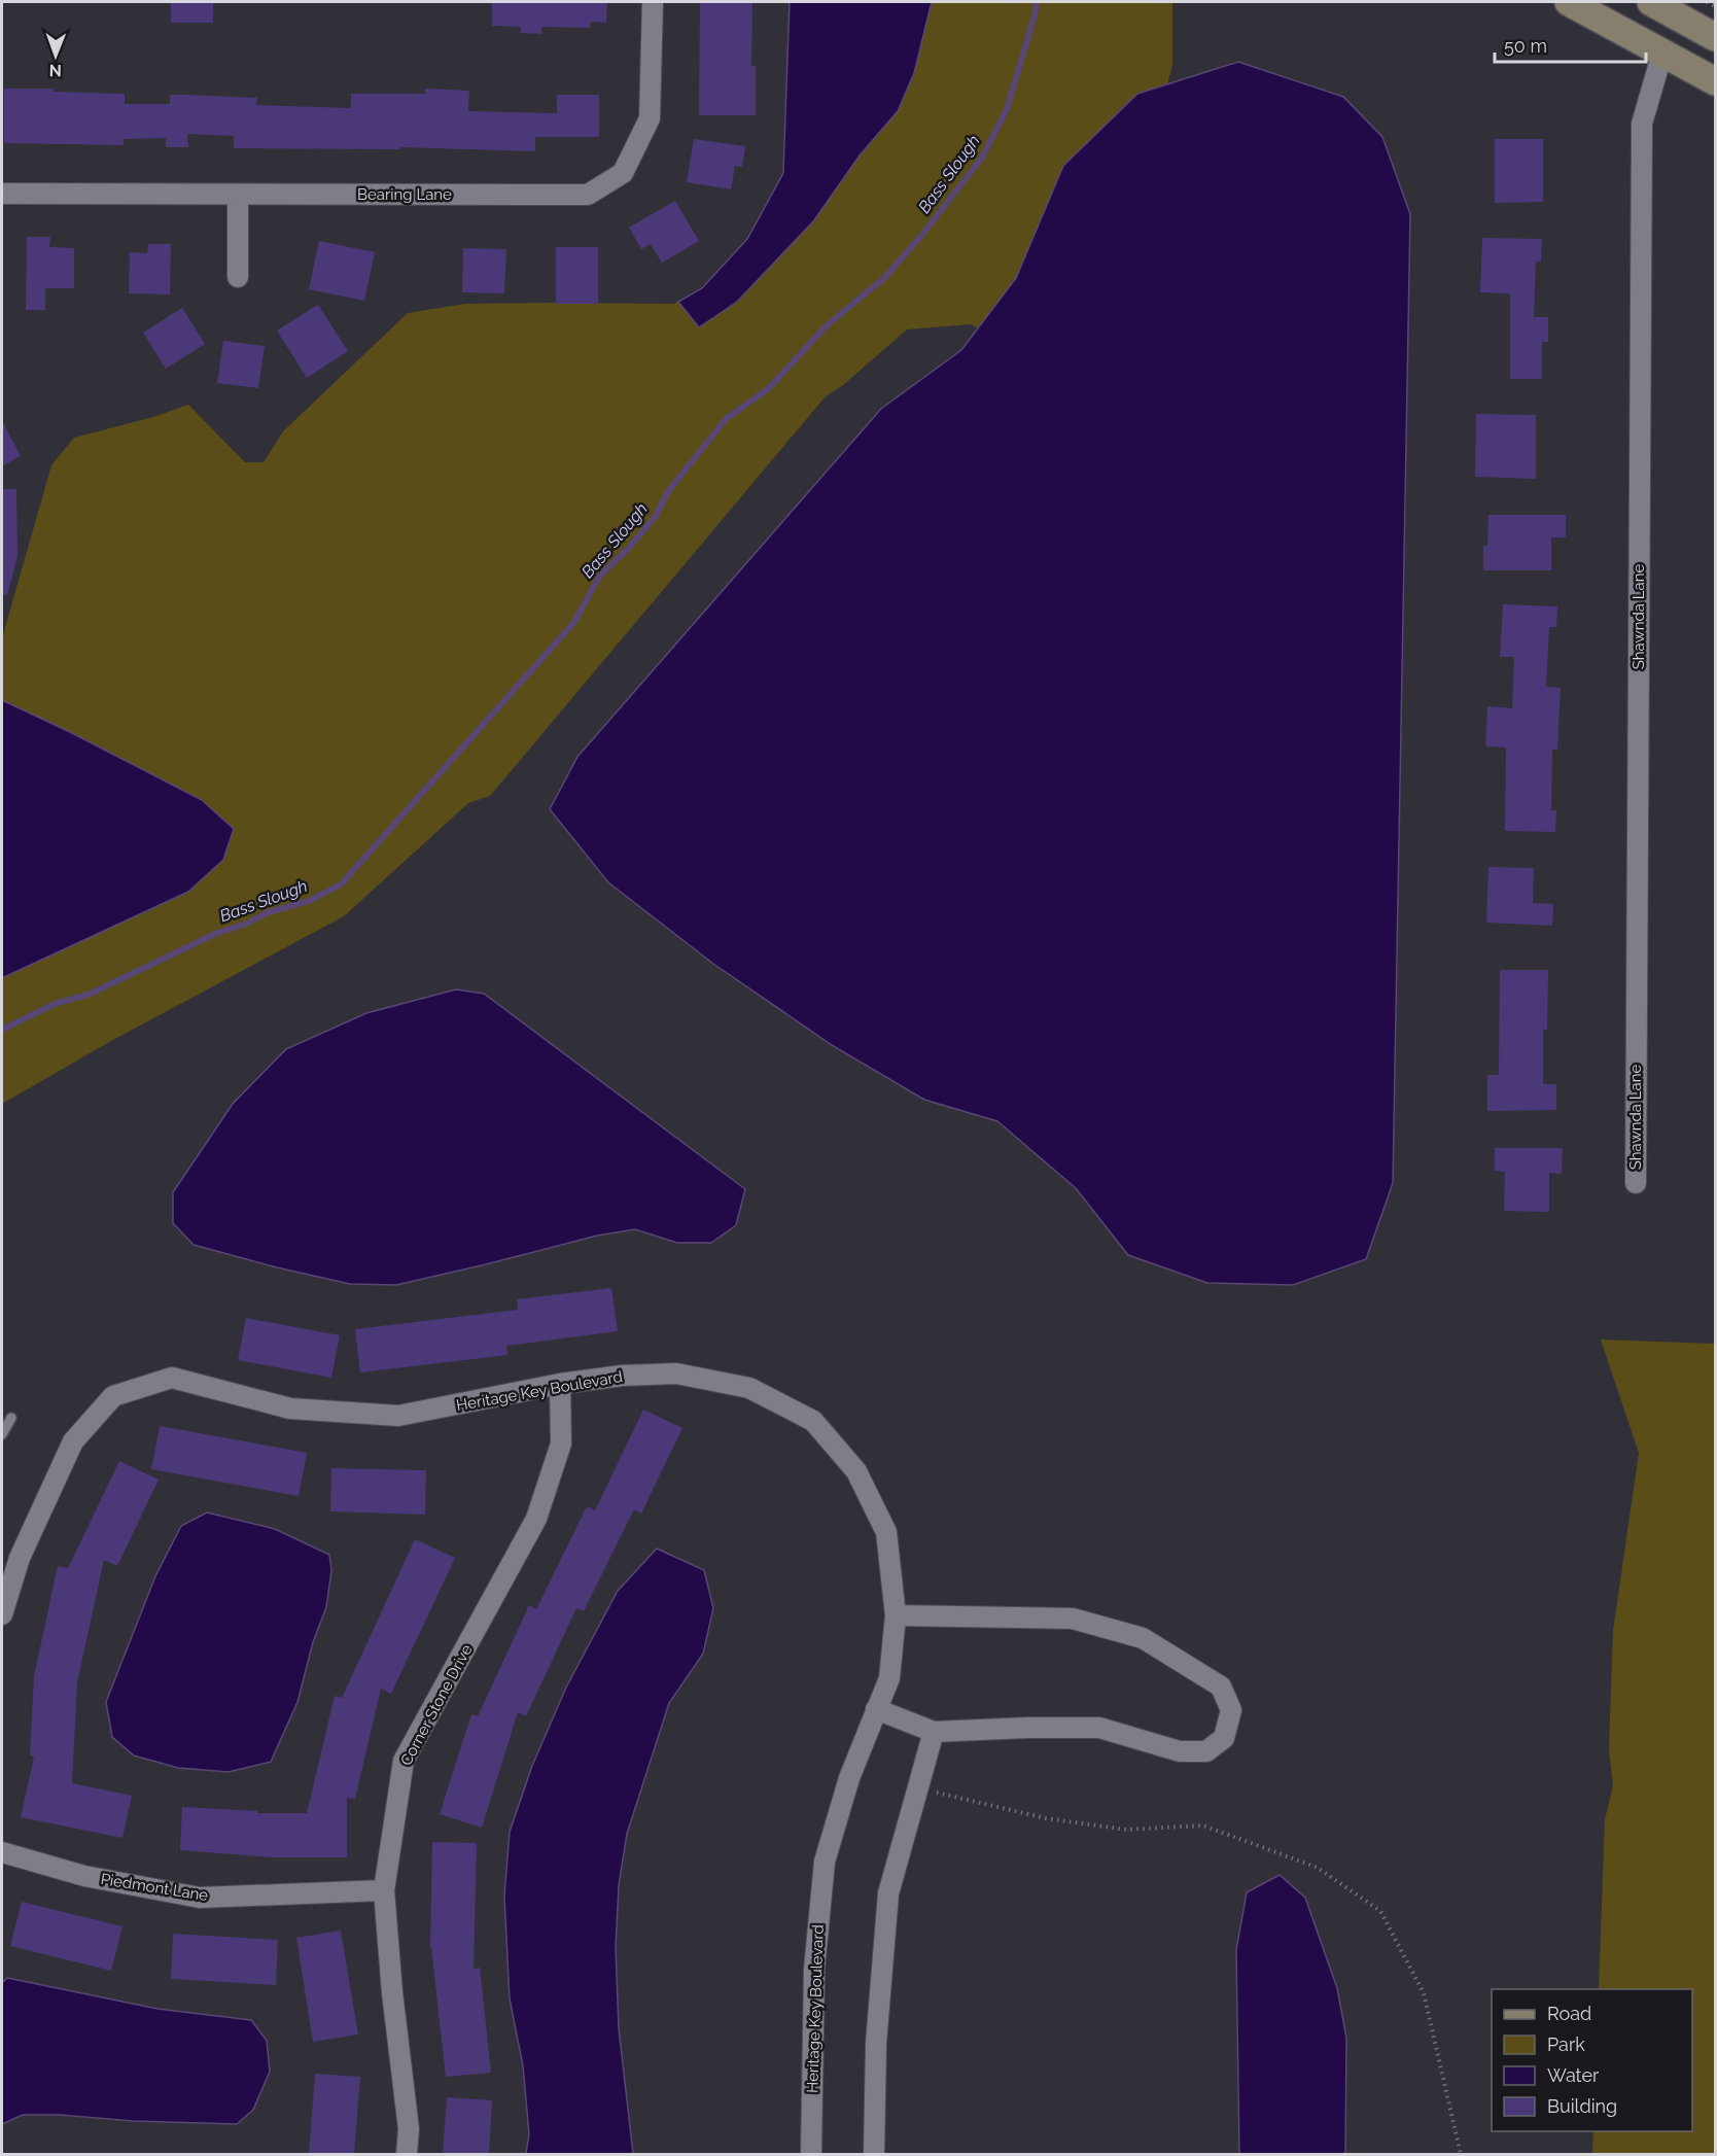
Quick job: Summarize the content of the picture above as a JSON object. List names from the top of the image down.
{
  "streets": {
    "street": [
      "Bearing Lane",
      "Shawnda Lane",
      "Heritage Key Boulevard",
      "Corner Stone Drive",
      "Piedmont Lane"
    ]
  },
  "crossings": [
    ["Heritage Key Boulevard", "Corner Stone Drive"],
    ["Corner Stone Drive", "Piedmont Lane"]
  ],
  "water": ["Bass Slough"],
  "legend": [
    "Road",
    "Park",
    "Water",
    "Building"
  ],
  "scale_bar": "50 m",
  "north": "bottom"
}
